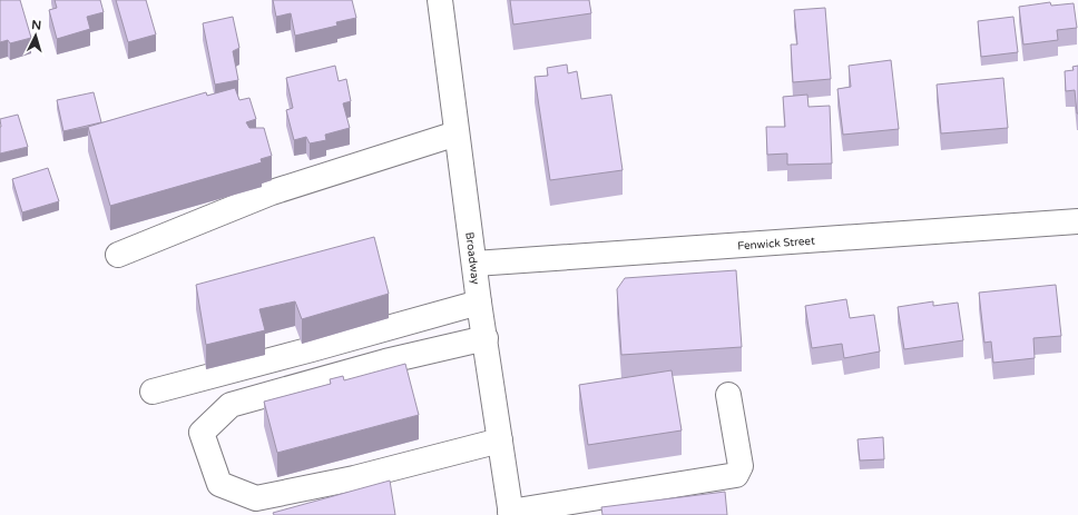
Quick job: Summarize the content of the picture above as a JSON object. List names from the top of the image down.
{
  "streets": {
    "street": ["Fenwick Street", "Broadway"]
  },
  "crossings": [
    ["Fenwick Street", "Broadway"]
  ],
  "north": "top"
}
